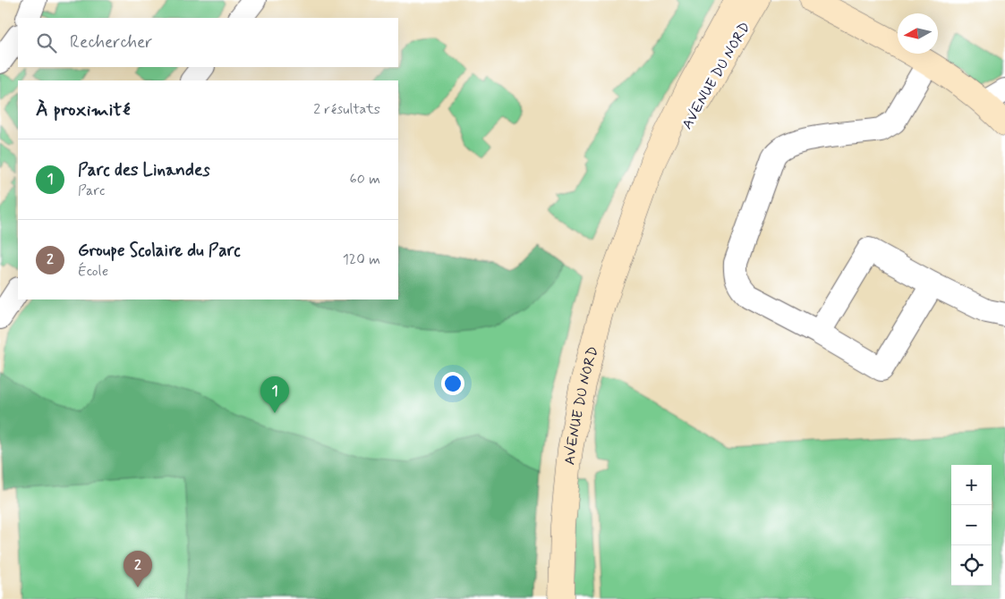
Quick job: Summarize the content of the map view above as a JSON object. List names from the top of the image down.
{
  "streets": {
    "street": ["AVENUE DU NORD"]
  },
  "north": "left",
  "page": {
    "search": "Rechercher",
    "heading": ["À proximité", "2 résultats"],
    "list": [
      {
        "mark": "1",
        "name": "Parc des Linandes",
        "note": "Parc",
        "value": "60 m"
      },
      {
        "mark": "2",
        "name": "Groupe Scolaire du Parc",
        "note": "École",
        "value": "120 m"
      }
    ],
    "pins": ["1", "2"],
    "map_buttons": ["+", "−"]
  }
}
